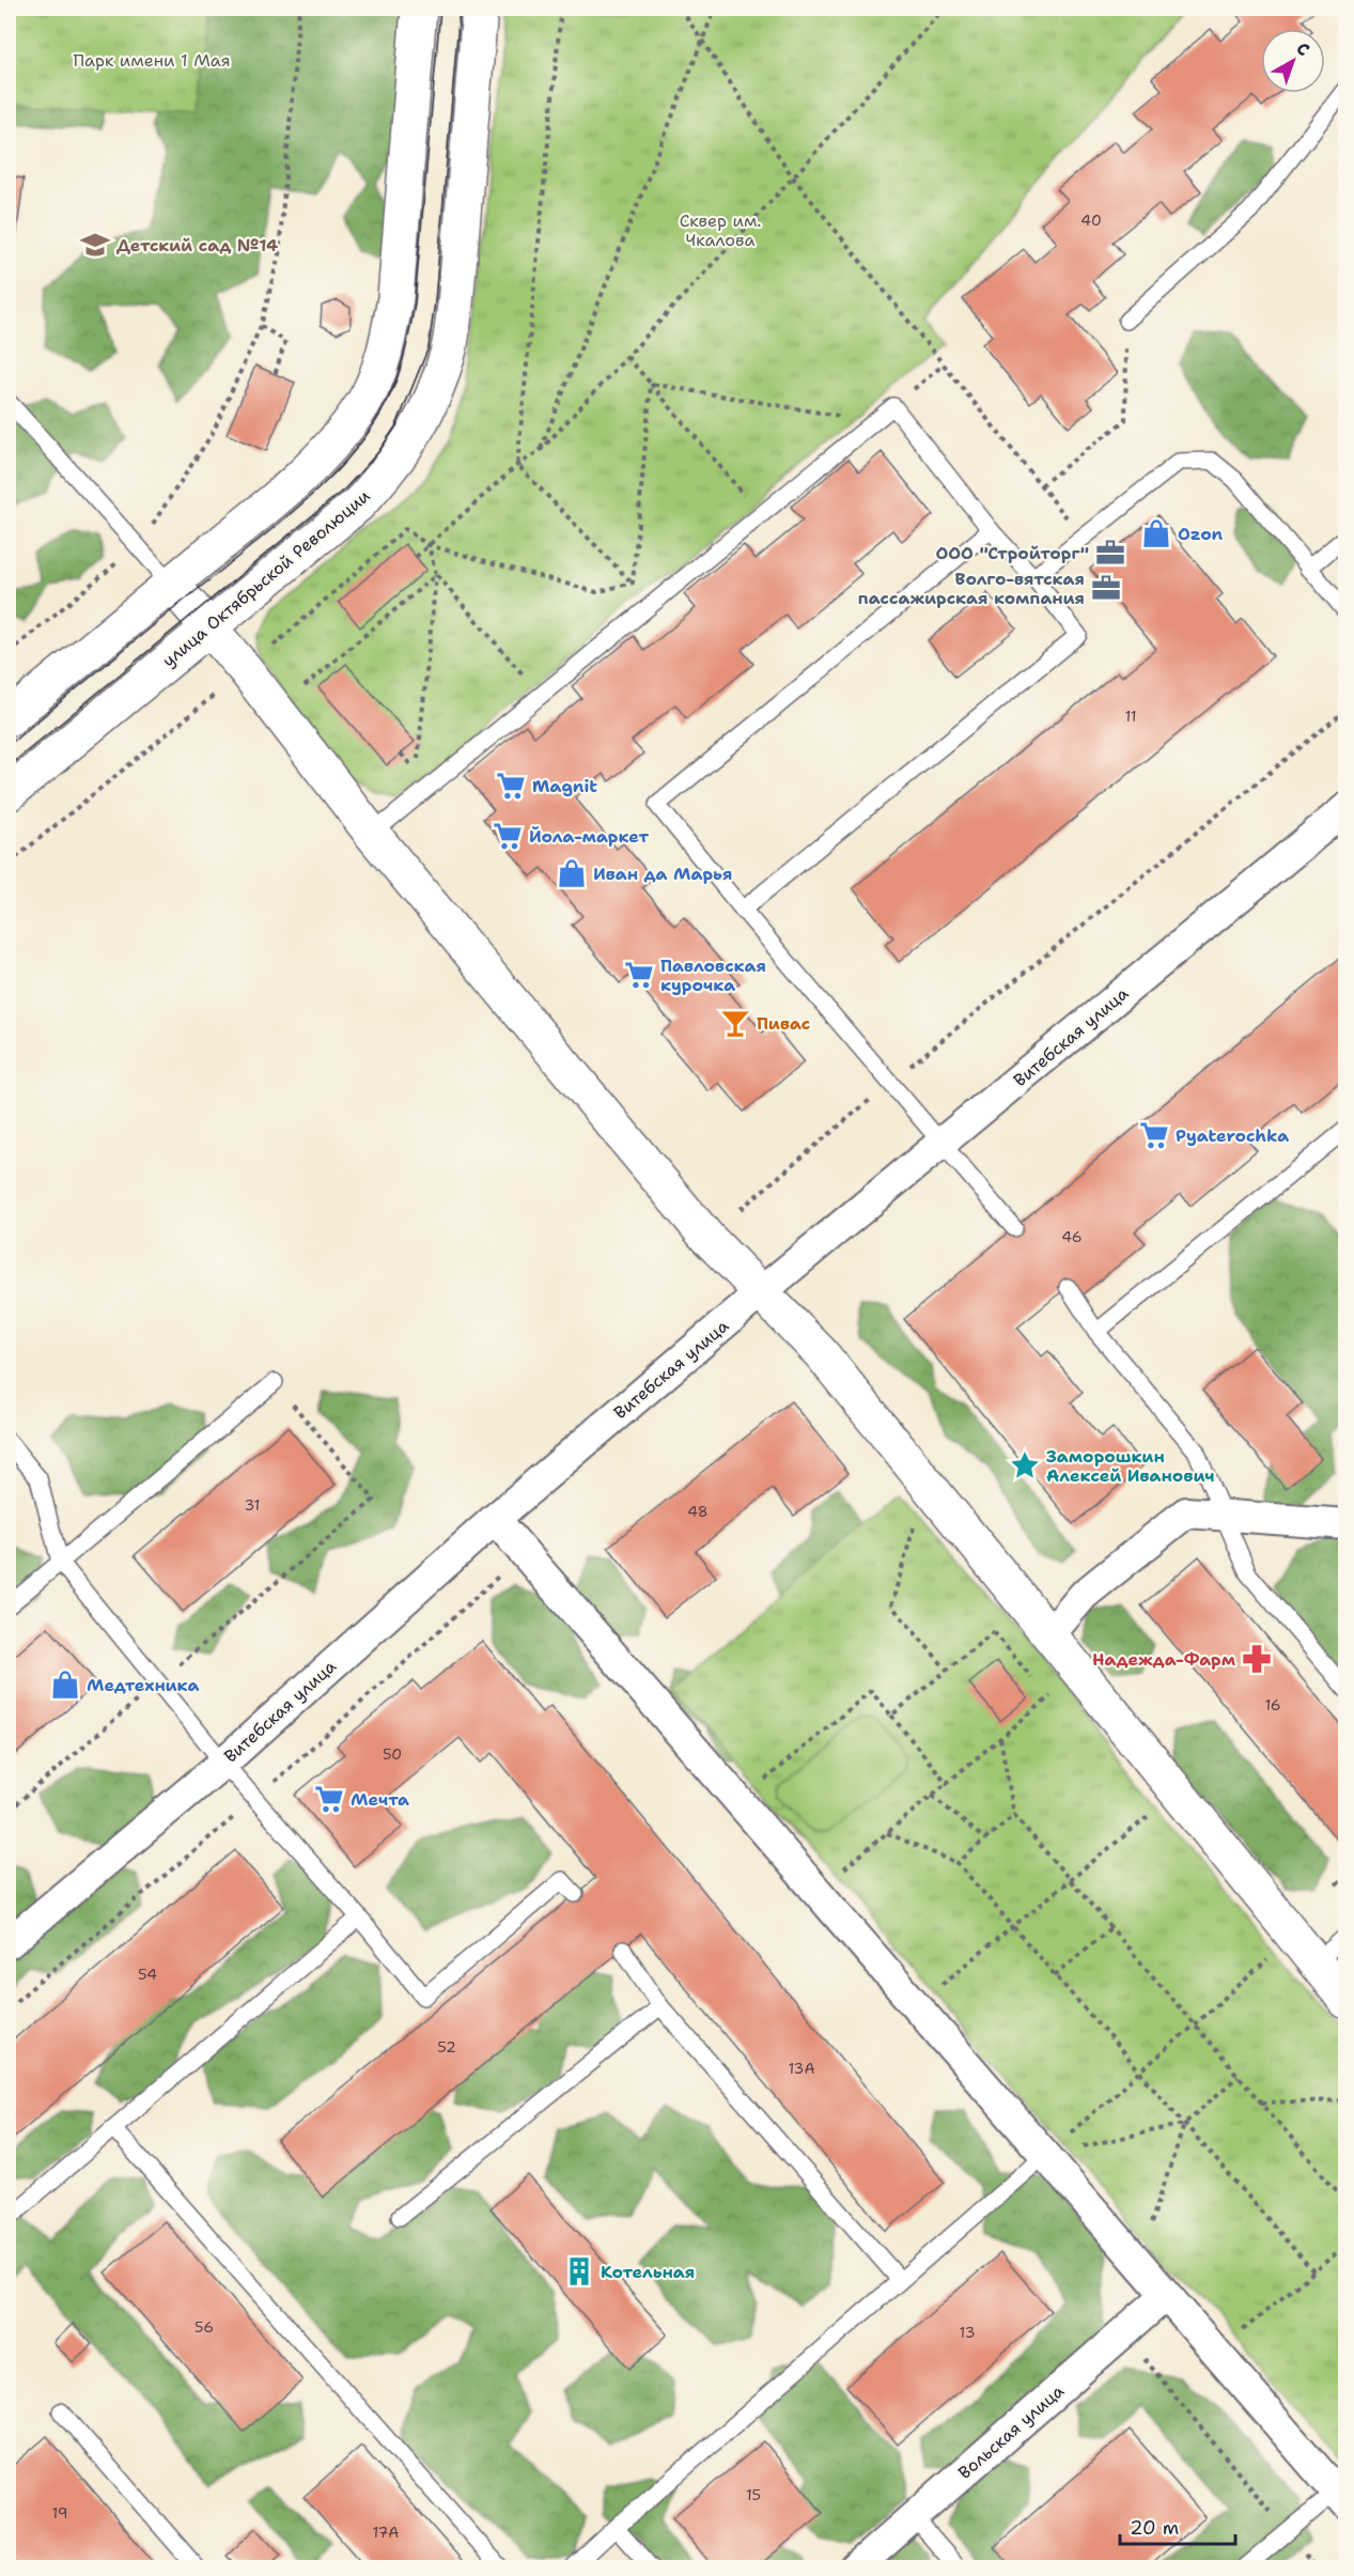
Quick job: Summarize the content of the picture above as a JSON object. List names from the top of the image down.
{
  "streets": {
    "main road": ["улица Октябрьской Революции"],
    "street": ["Витебская улица", "Вольская улица"]
  },
  "parks": ["Парк имени 1 Мая", "Сквер им. Чкалова"],
  "places": {
    "school or university": ["Детский сад №14"],
    "shop": ["Ozon", "Иван да Марья", "Медтехника"],
    "office": ["ООО \"Стройторг\"", "Волго-вятская пассажирская компания"],
    "supermarket": [
      "Magnit",
      "Йола-маркет",
      "Павловская курочка",
      "Pyaterochka",
      "Мечта"
    ],
    "bar": ["Пивас"],
    "place": ["Заморошкин Алексей Иванович"],
    "pharmacy": ["Надежда-Фарм"],
    "building": ["Котельная"]
  },
  "house_numbers": [
    "40",
    "11",
    "46",
    "31",
    "48",
    "16",
    "50",
    "54",
    "52",
    "13А",
    "56",
    "13",
    "15",
    "19",
    "17А"
  ],
  "scale_bar": "20 m",
  "north": "top right"
}
